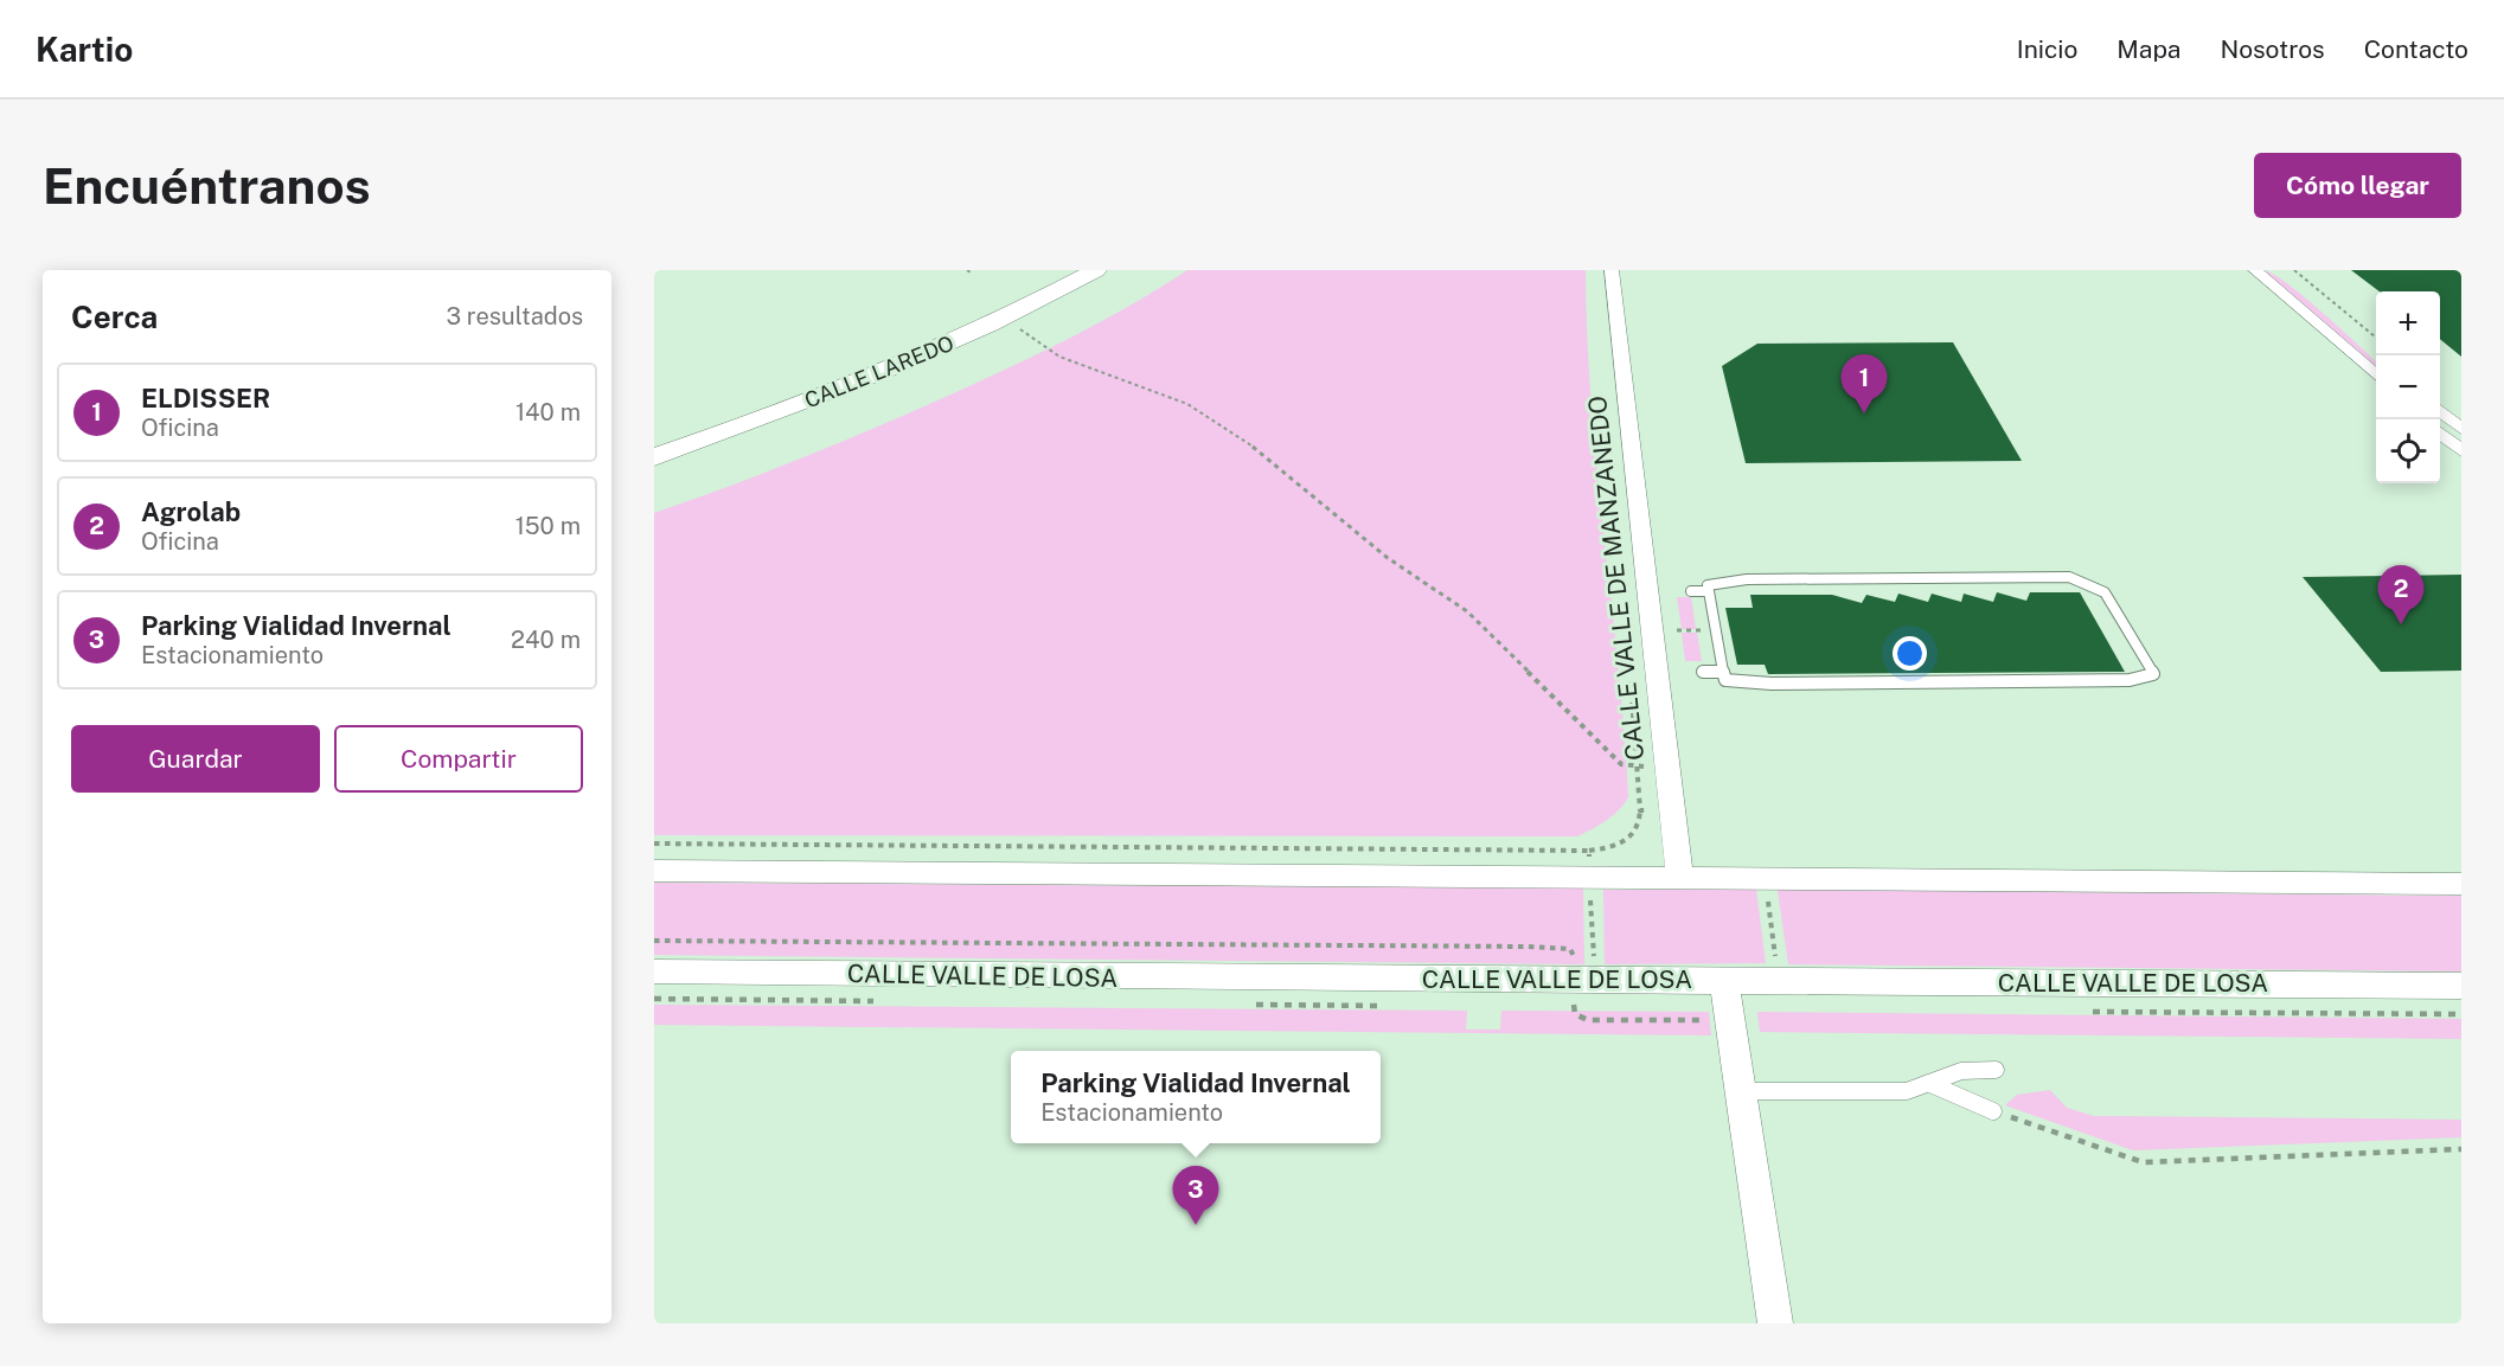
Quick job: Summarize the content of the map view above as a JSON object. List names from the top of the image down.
{
  "streets": {
    "main road": ["CALLE LAREDO"],
    "street": ["CALLE VALLE DE MANZANEDO", "CALLE VALLE DE LOSA"]
  },
  "page": {
    "header": "Kartio",
    "nav": [
      "Inicio",
      "Mapa",
      "Nosotros",
      "Contacto"
    ],
    "buttons": [
      "Cómo llegar",
      ["Guardar", "Compartir"]
    ],
    "title": "Encuéntranos",
    "heading": ["Cerca", "3 resultados"],
    "map_buttons": ["+", "−"],
    "pins": ["1", "2", "3"],
    "list": [
      {
        "mark": "1",
        "name": "ELDISSER",
        "note": "Oficina",
        "value": "140 m"
      },
      {
        "mark": "2",
        "name": "Agrolab",
        "note": "Oficina",
        "value": "150 m"
      },
      {
        "mark": "3",
        "name": "Parking Vialidad Invernal",
        "note": "Estacionamiento",
        "value": "240 m"
      }
    ],
    "popup": ["Parking Vialidad Invernal", "Estacionamiento"]
  }
}
